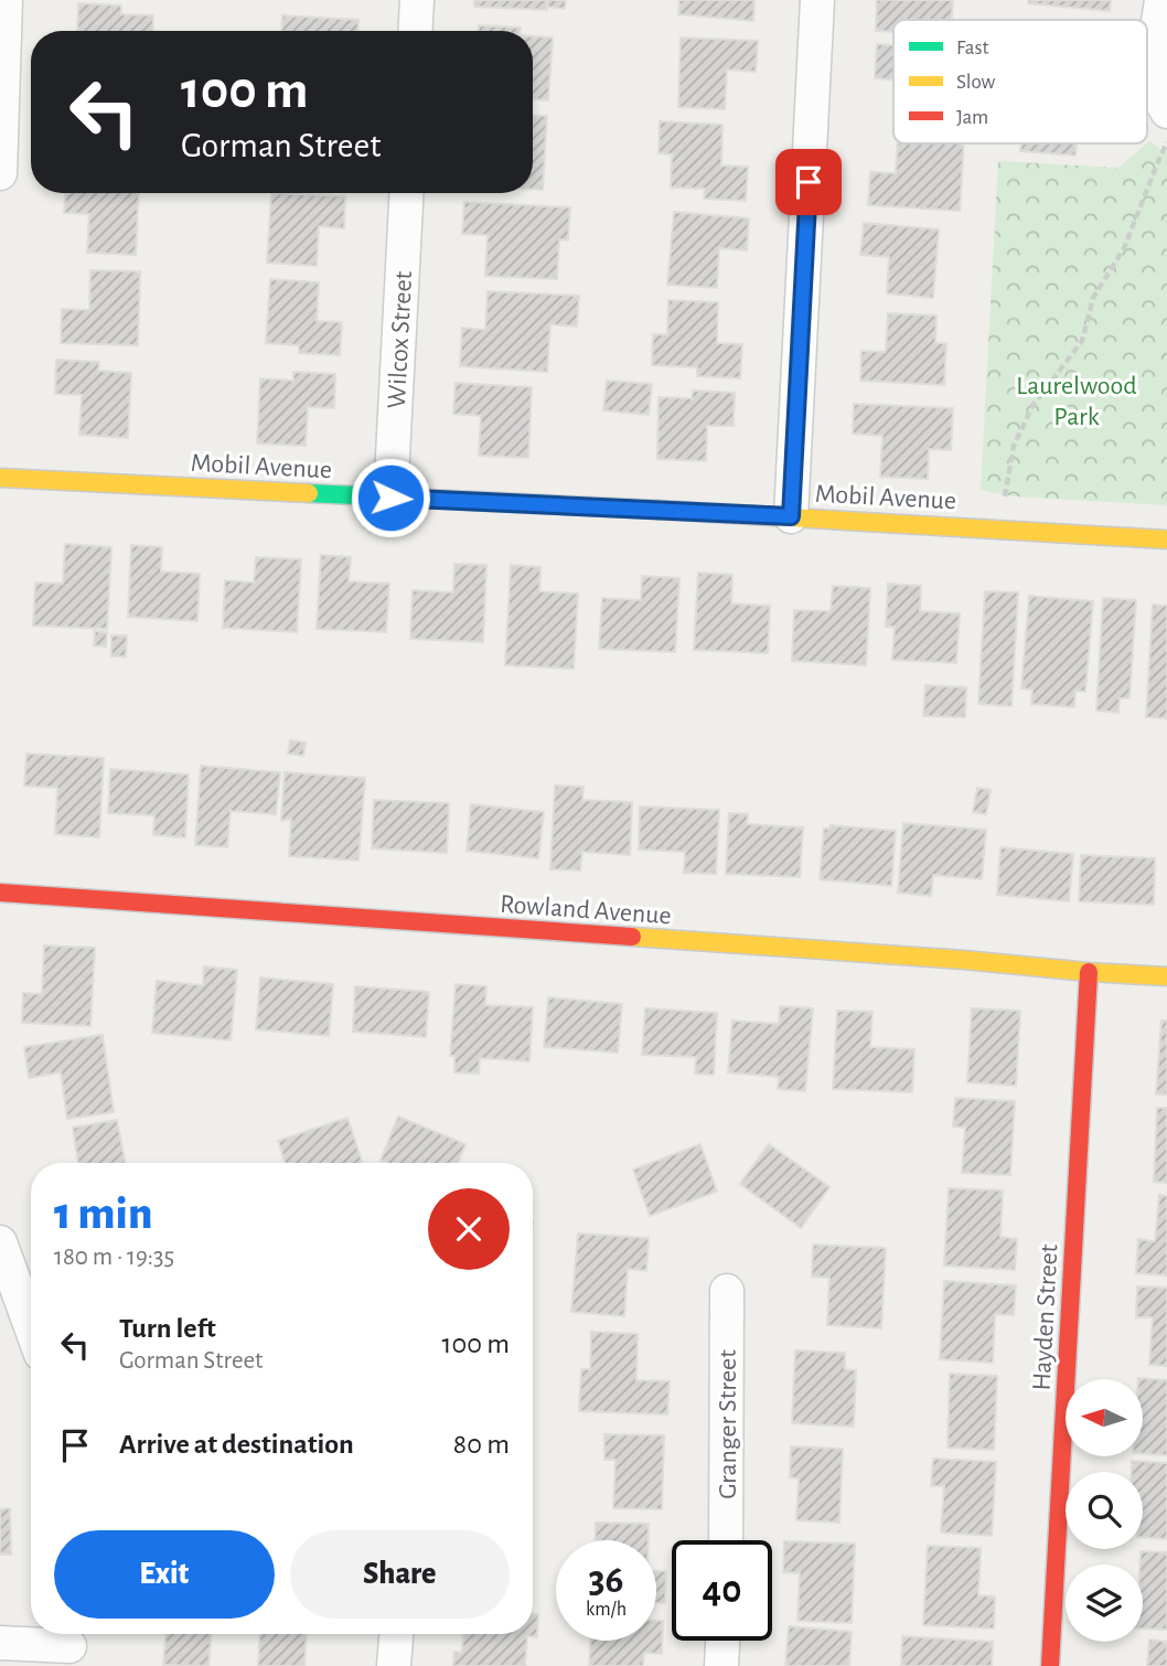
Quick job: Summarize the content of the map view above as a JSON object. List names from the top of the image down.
{
  "streets": {
    "street": [
      "Wilcox Street",
      "Mobil Avenue",
      "Rowland Avenue",
      "Hayden Street",
      "Granger Street"
    ]
  },
  "crossings": [
    ["Wilcox Street", "Mobil Avenue"],
    ["Rowland Avenue", "Hayden Street"]
  ],
  "parks": ["Laurelwood Park"],
  "legend": ["Fast", "Slow", "Jam"],
  "north": "left",
  "page": {
    "turn": ["100 m", "Gorman Street"],
    "heading": ["1 min", "180 m · 19:35"],
    "list": [
      {
        "name": "Turn left",
        "note": "Gorman Street",
        "value": "100 m"
      },
      {
        "name": "Arrive at destination",
        "value": "80 m"
      }
    ],
    "buttons": ["Exit", "Share"],
    "speed": "36 km/h",
    "limit": "40"
  }
}
